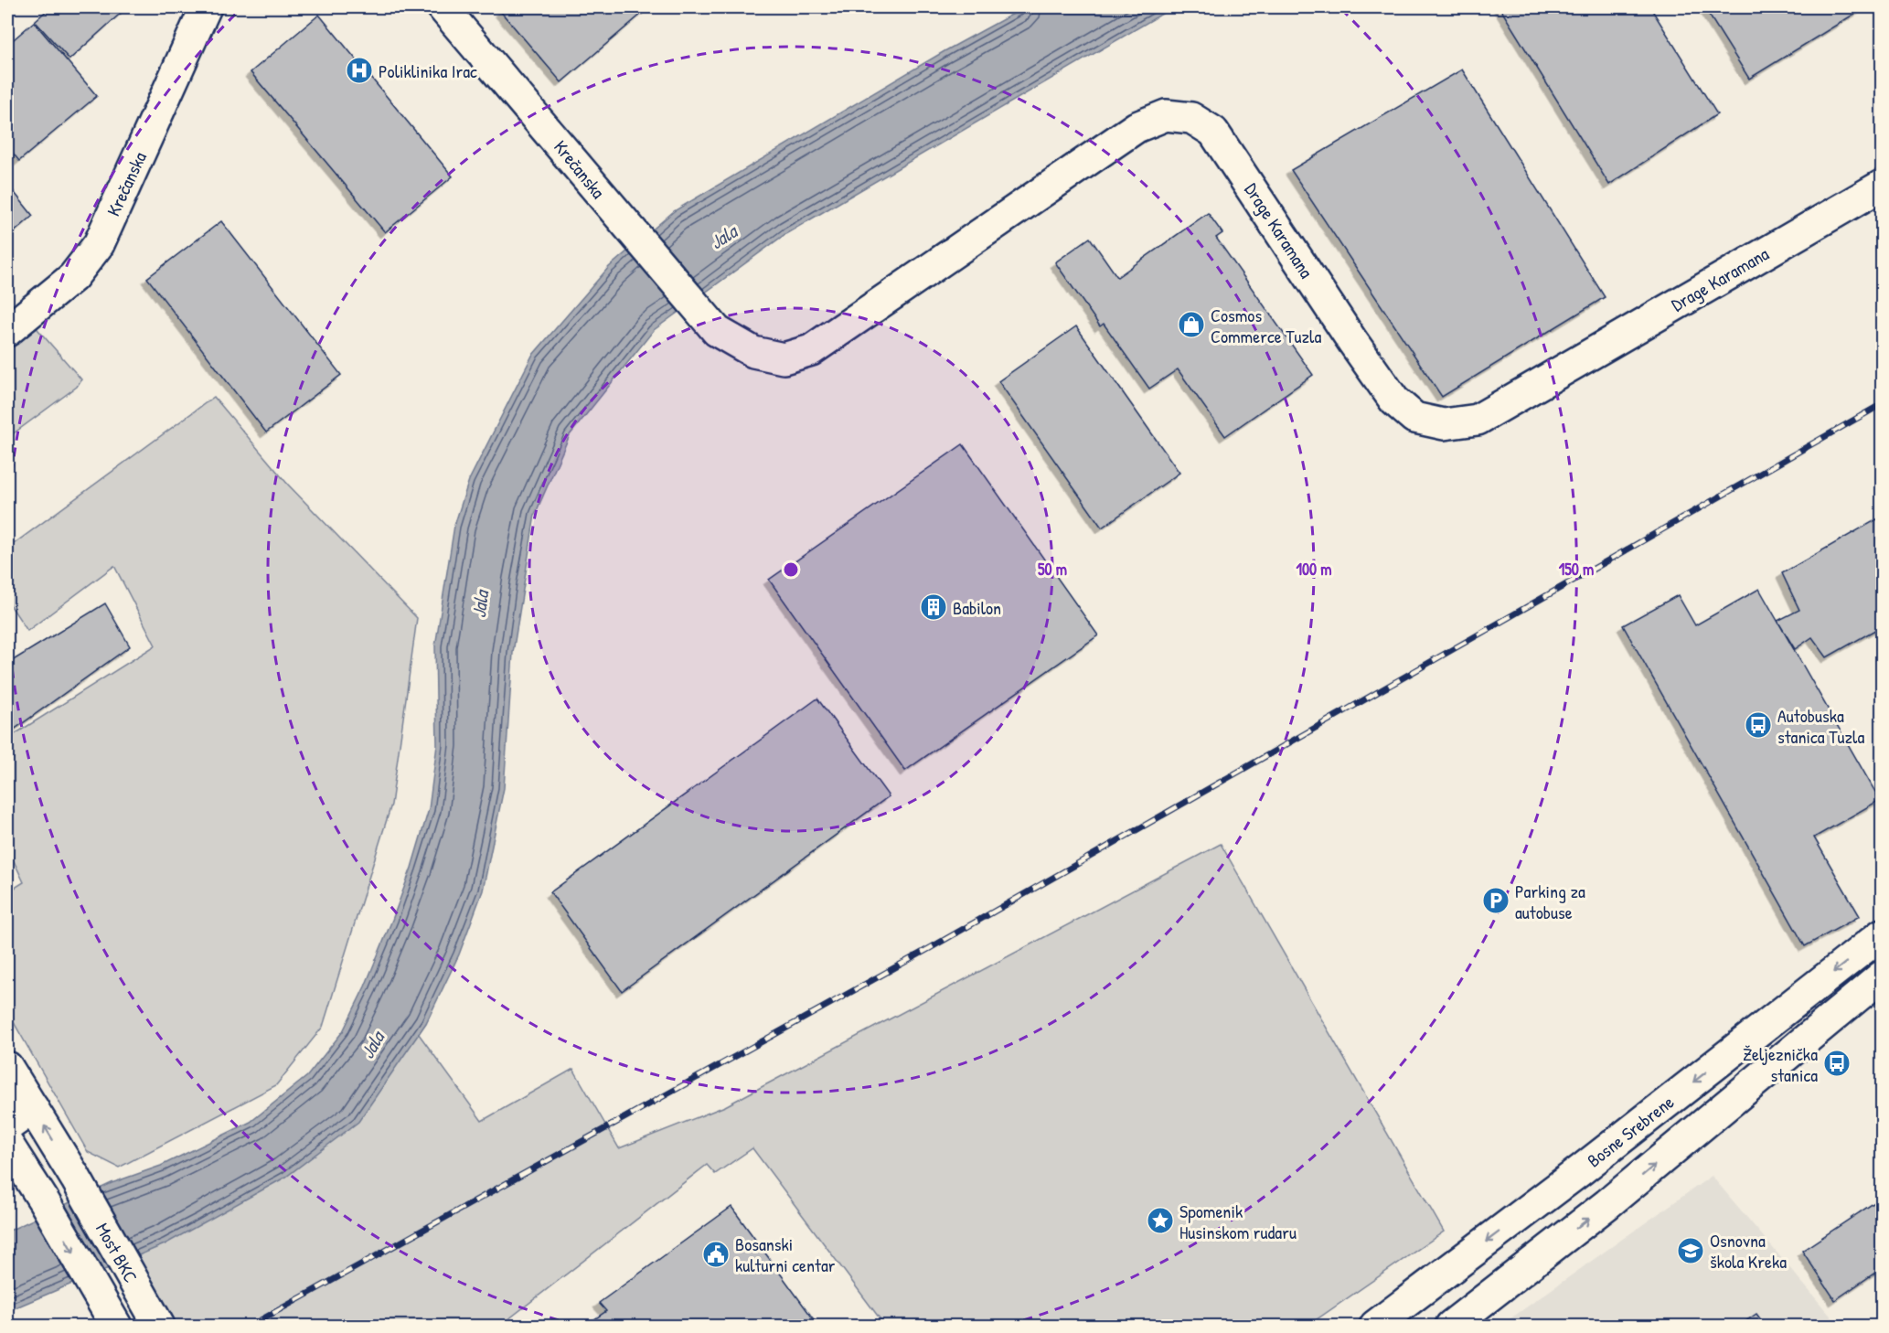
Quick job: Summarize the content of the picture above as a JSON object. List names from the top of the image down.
{
  "streets": {
    "street": [
      "Krečanska",
      "Drage Karamana",
      "Bosne Srebrene",
      "Most BKC"
    ]
  },
  "crossings": [
    ["Krečanska", "Drage Karamana"]
  ],
  "water": ["Jala"],
  "places": {
    "hospital": ["Poliklinika Irac"],
    "shop": ["Cosmos Commerce Tuzla"],
    "building": ["Babilon"],
    "bus stop": ["Autobuska stanica Tuzla", "Željeznička stanica"],
    "parking": ["Parking za autobuse"],
    "place": ["Spomenik Husinskom rudaru"],
    "school or university": ["Osnovna škola Kreka"],
    "public building": ["Bosanski kulturni centar"]
  },
  "rings": ["50 m", "100 m", "150 m"]
}
